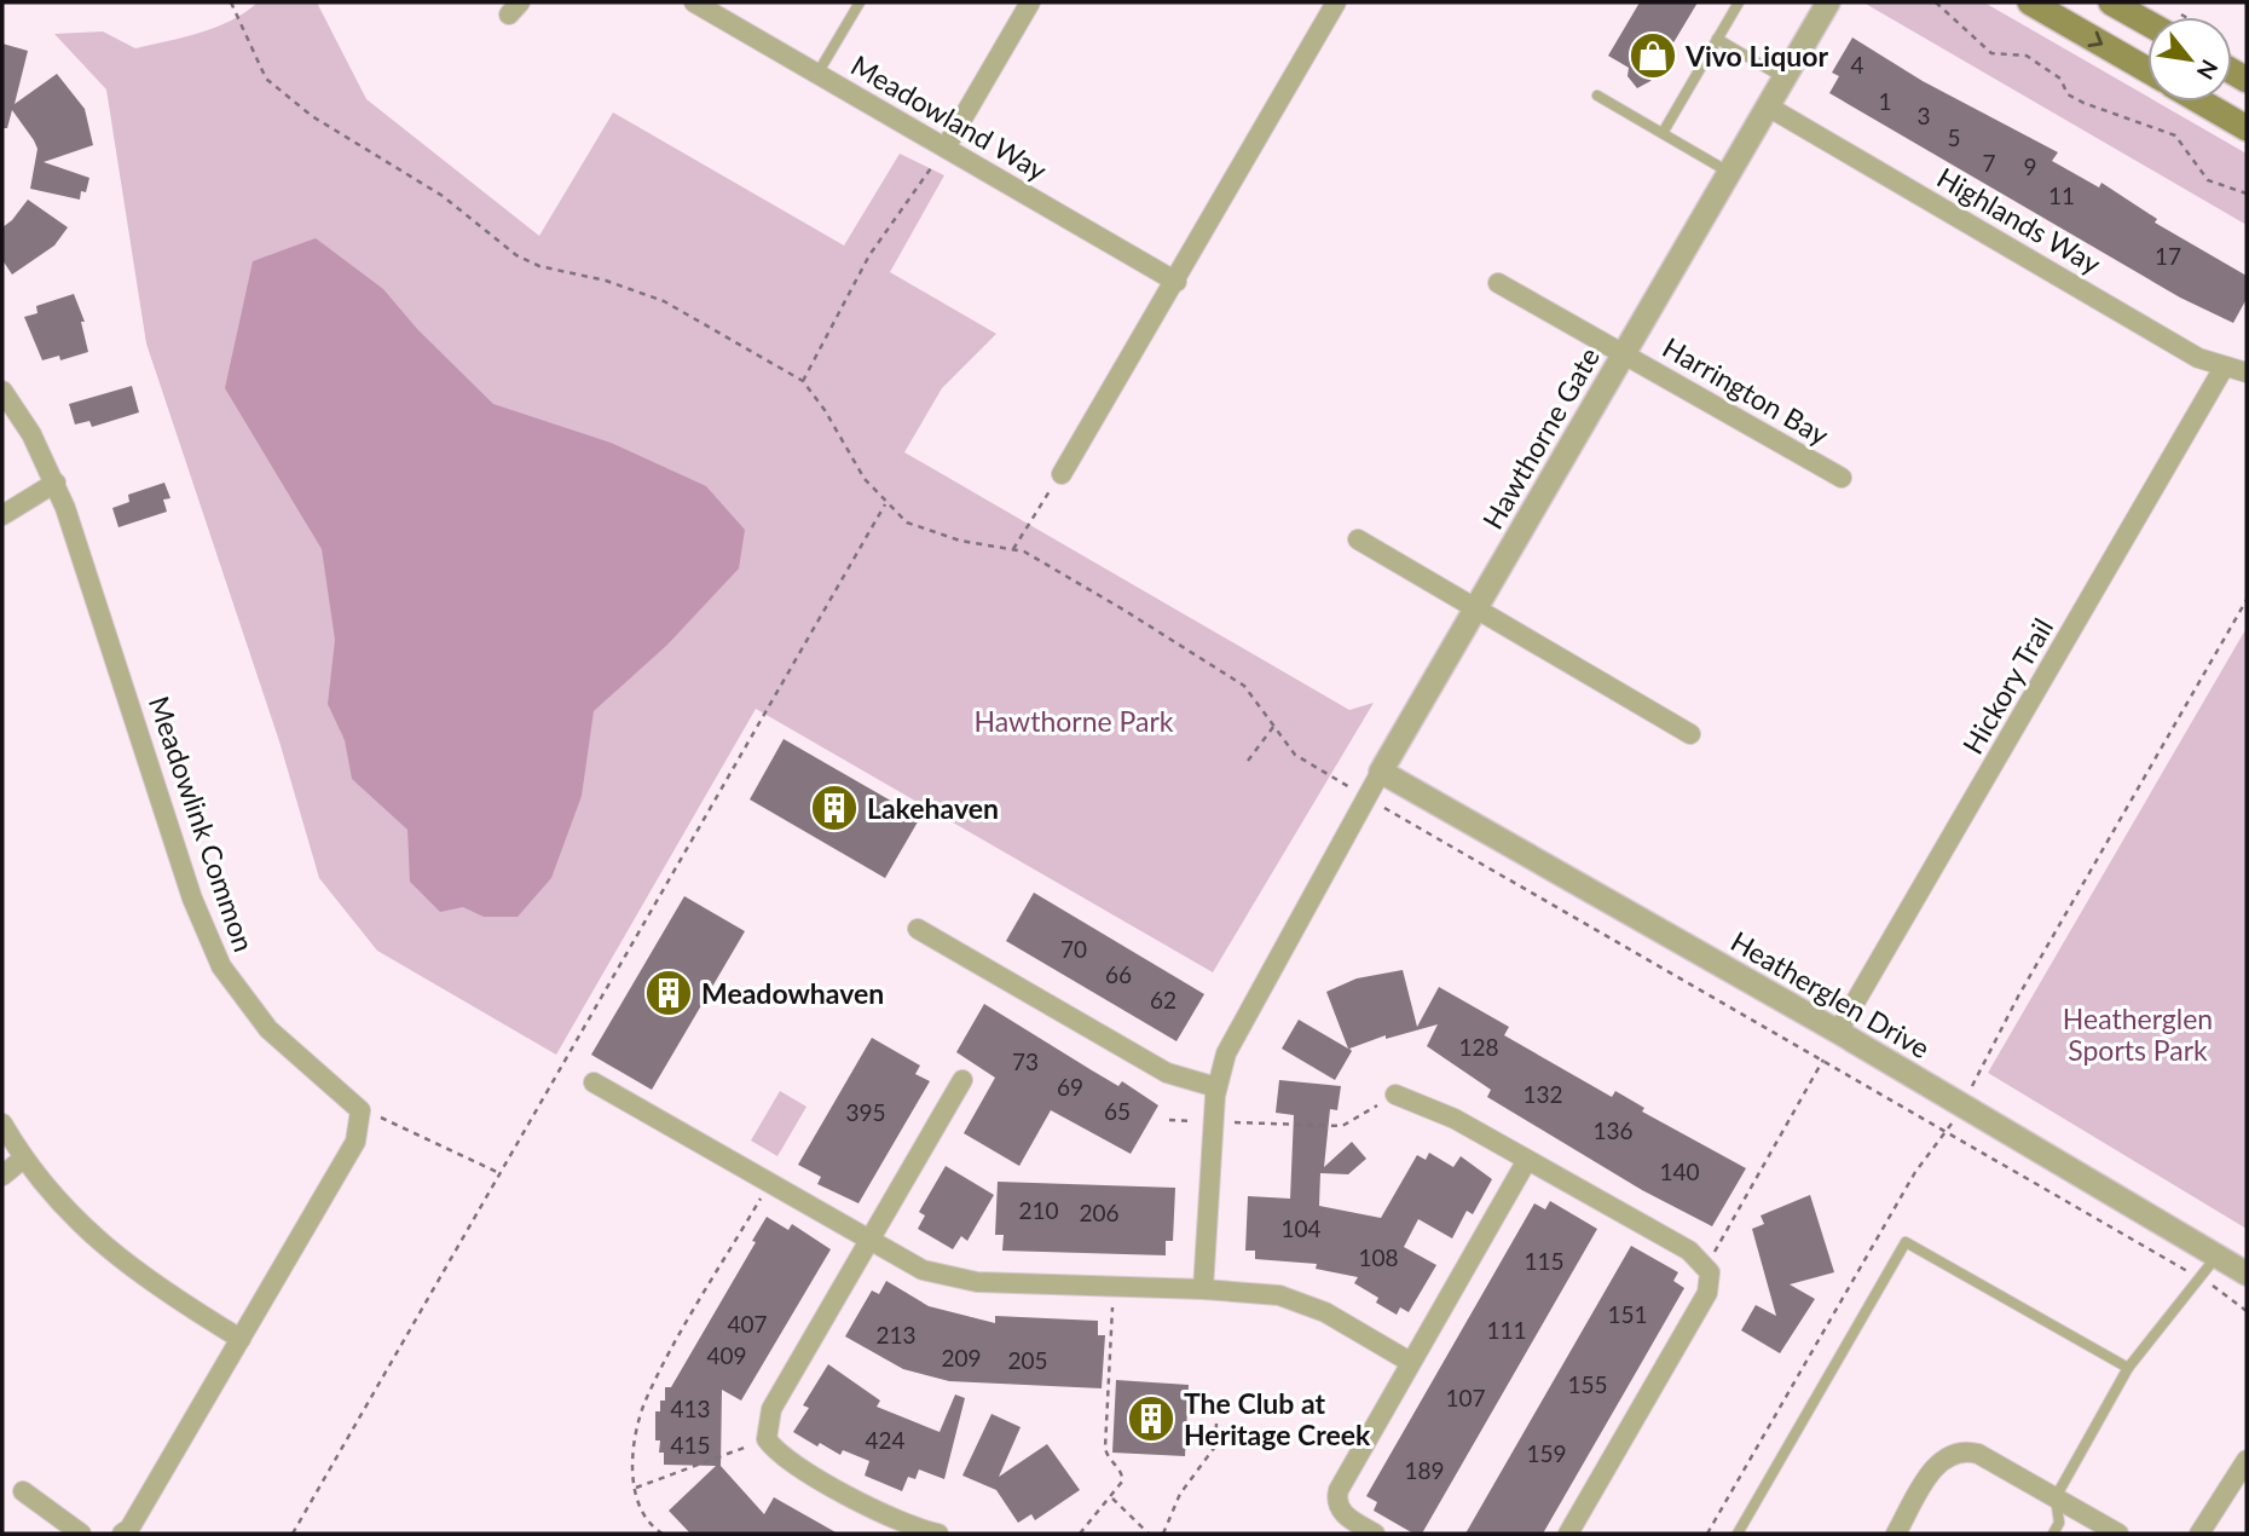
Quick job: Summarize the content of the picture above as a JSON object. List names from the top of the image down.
{
  "streets": {
    "street": [
      "Meadowland Way",
      "Highlands Way",
      "Harrington Bay",
      "Hawthorne Gate",
      "Hickory Trail",
      "Meadowlink Common",
      "Heatherglen Drive"
    ]
  },
  "crossings": [
    ["Highlands Way", "Hawthorne Gate"],
    ["Highlands Way", "Hickory Trail"],
    ["Harrington Bay", "Hawthorne Gate"],
    ["Hawthorne Gate", "Heatherglen Drive"],
    ["Hickory Trail", "Heatherglen Drive"]
  ],
  "parks": ["Hawthorne Park", "Heatherglen Sports Park"],
  "places": {
    "shop": ["Vivo Liquor"],
    "building": ["Lakehaven", "Meadowhaven", "The Club at Heritage Creek"]
  },
  "house_numbers": [
    "4",
    "1",
    "3",
    "5",
    "7",
    "9",
    "11",
    "17",
    "70",
    "66",
    "62",
    "128",
    "73",
    "69",
    "132",
    "65",
    "395",
    "136",
    "140",
    "210",
    "206",
    "104",
    "108",
    "115",
    "151",
    "407",
    "111",
    "213",
    "409",
    "209",
    "205",
    "155",
    "107",
    "413",
    "424",
    "415",
    "159",
    "189"
  ],
  "north": "bottom right"
}
